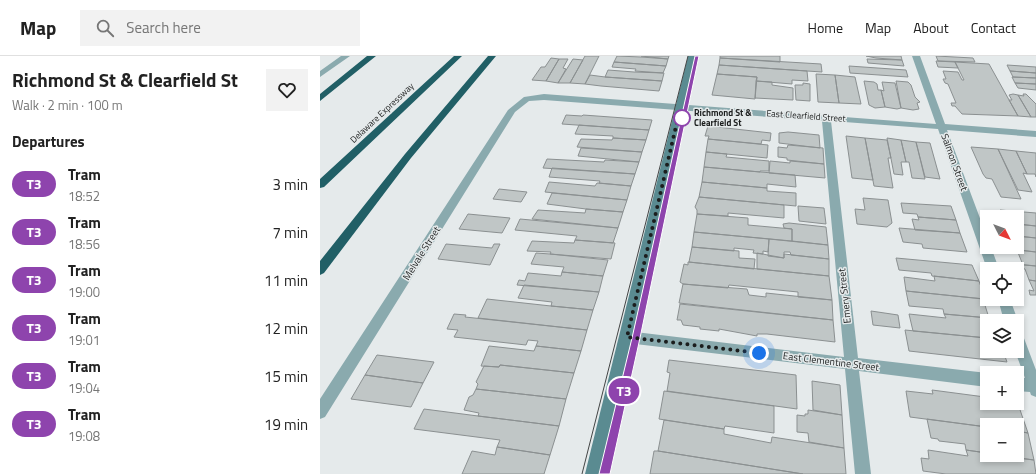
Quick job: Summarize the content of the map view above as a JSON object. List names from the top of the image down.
{
  "streets": {
    "highway": ["Delaware Expressway"],
    "street": [
      "East Clearfield Street",
      "Salmon Street",
      "Melvale Street",
      "Emery Street",
      "East Clementine Street"
    ]
  },
  "crossings": [
    ["East Clearfield Street", "Salmon Street"],
    ["East Clearfield Street", "Melvale Street"],
    ["East Clearfield Street", "Emery Street"],
    ["Emery Street", "East Clementine Street"]
  ],
  "places": ["Richmond St & Clearfield St"],
  "lines": ["tram line T3"],
  "north": "bottom right",
  "page": {
    "header": "Map",
    "search": "Search here",
    "nav": [
      "Home",
      "Map",
      "About",
      "Contact"
    ],
    "heading": [
      ["Richmond St & Clearfield St", "Walk · 2 min · 100 m"],
      "Departures"
    ],
    "on_map": "T3",
    "list": [
      {
        "mark": "T3",
        "name": "Tram",
        "note": "18:52",
        "value": "3 min"
      },
      {
        "mark": "T3",
        "name": "Tram",
        "note": "18:56",
        "value": "7 min"
      },
      {
        "mark": "T3",
        "name": "Tram",
        "note": "19:00",
        "value": "11 min"
      },
      {
        "mark": "T3",
        "name": "Tram",
        "note": "19:01",
        "value": "12 min"
      },
      {
        "mark": "T3",
        "name": "Tram",
        "note": "19:04",
        "value": "15 min"
      },
      {
        "mark": "T3",
        "name": "Tram",
        "note": "19:08",
        "value": "19 min"
      }
    ],
    "map_buttons": ["+", "−"]
  }
}
